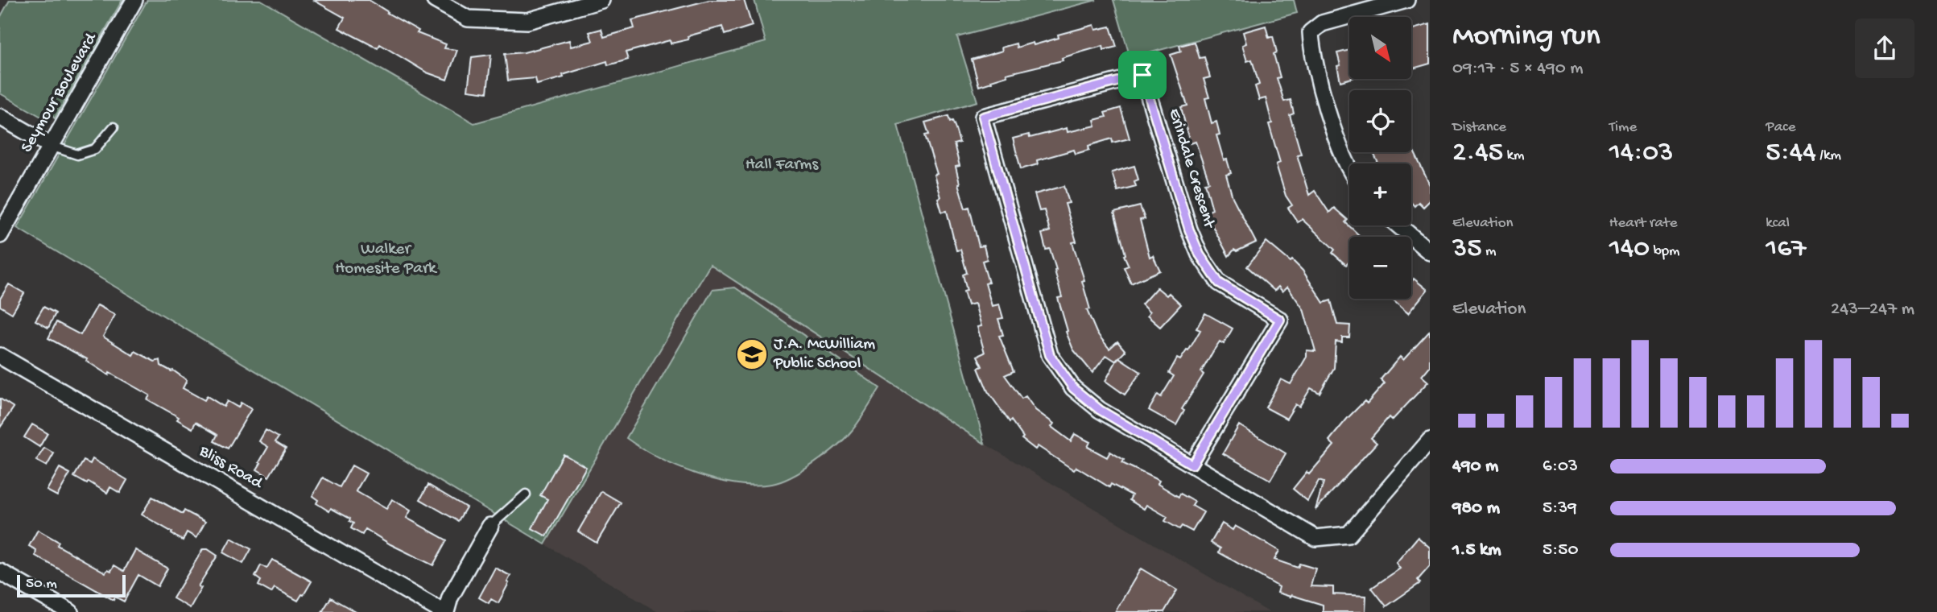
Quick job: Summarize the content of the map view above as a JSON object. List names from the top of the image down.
{
  "streets": {
    "street": ["Seymour Boulevard", "Erindale Crescent", "Bliss Road"]
  },
  "parks": ["Hall Farms", "Walker Homesite Park"],
  "places": {
    "school or university": ["J.A. McWilliam Public School"]
  },
  "scale_bar": "50 m",
  "north": "bottom right",
  "page": {
    "heading": ["Morning run", "09:17 · 5 × 490 m"],
    "map_buttons": ["+", "−"],
    "stats": [
      ["Distance", "2.45 km"],
      ["Time", "14:03"],
      ["Pace", "5:44 /km"],
      ["Elevation", "35 m"],
      ["Heart rate", "140 bpm"],
      ["kcal", "167"]
    ],
    "chart": ["Elevation", "243–247 m"],
    "list": [
      {
        "name": "490 m",
        "note": "6:03"
      },
      {
        "name": "980 m",
        "note": "5:39"
      },
      {
        "name": "1.5 km",
        "note": "5:50"
      }
    ],
    "scale": "50 m"
  }
}
